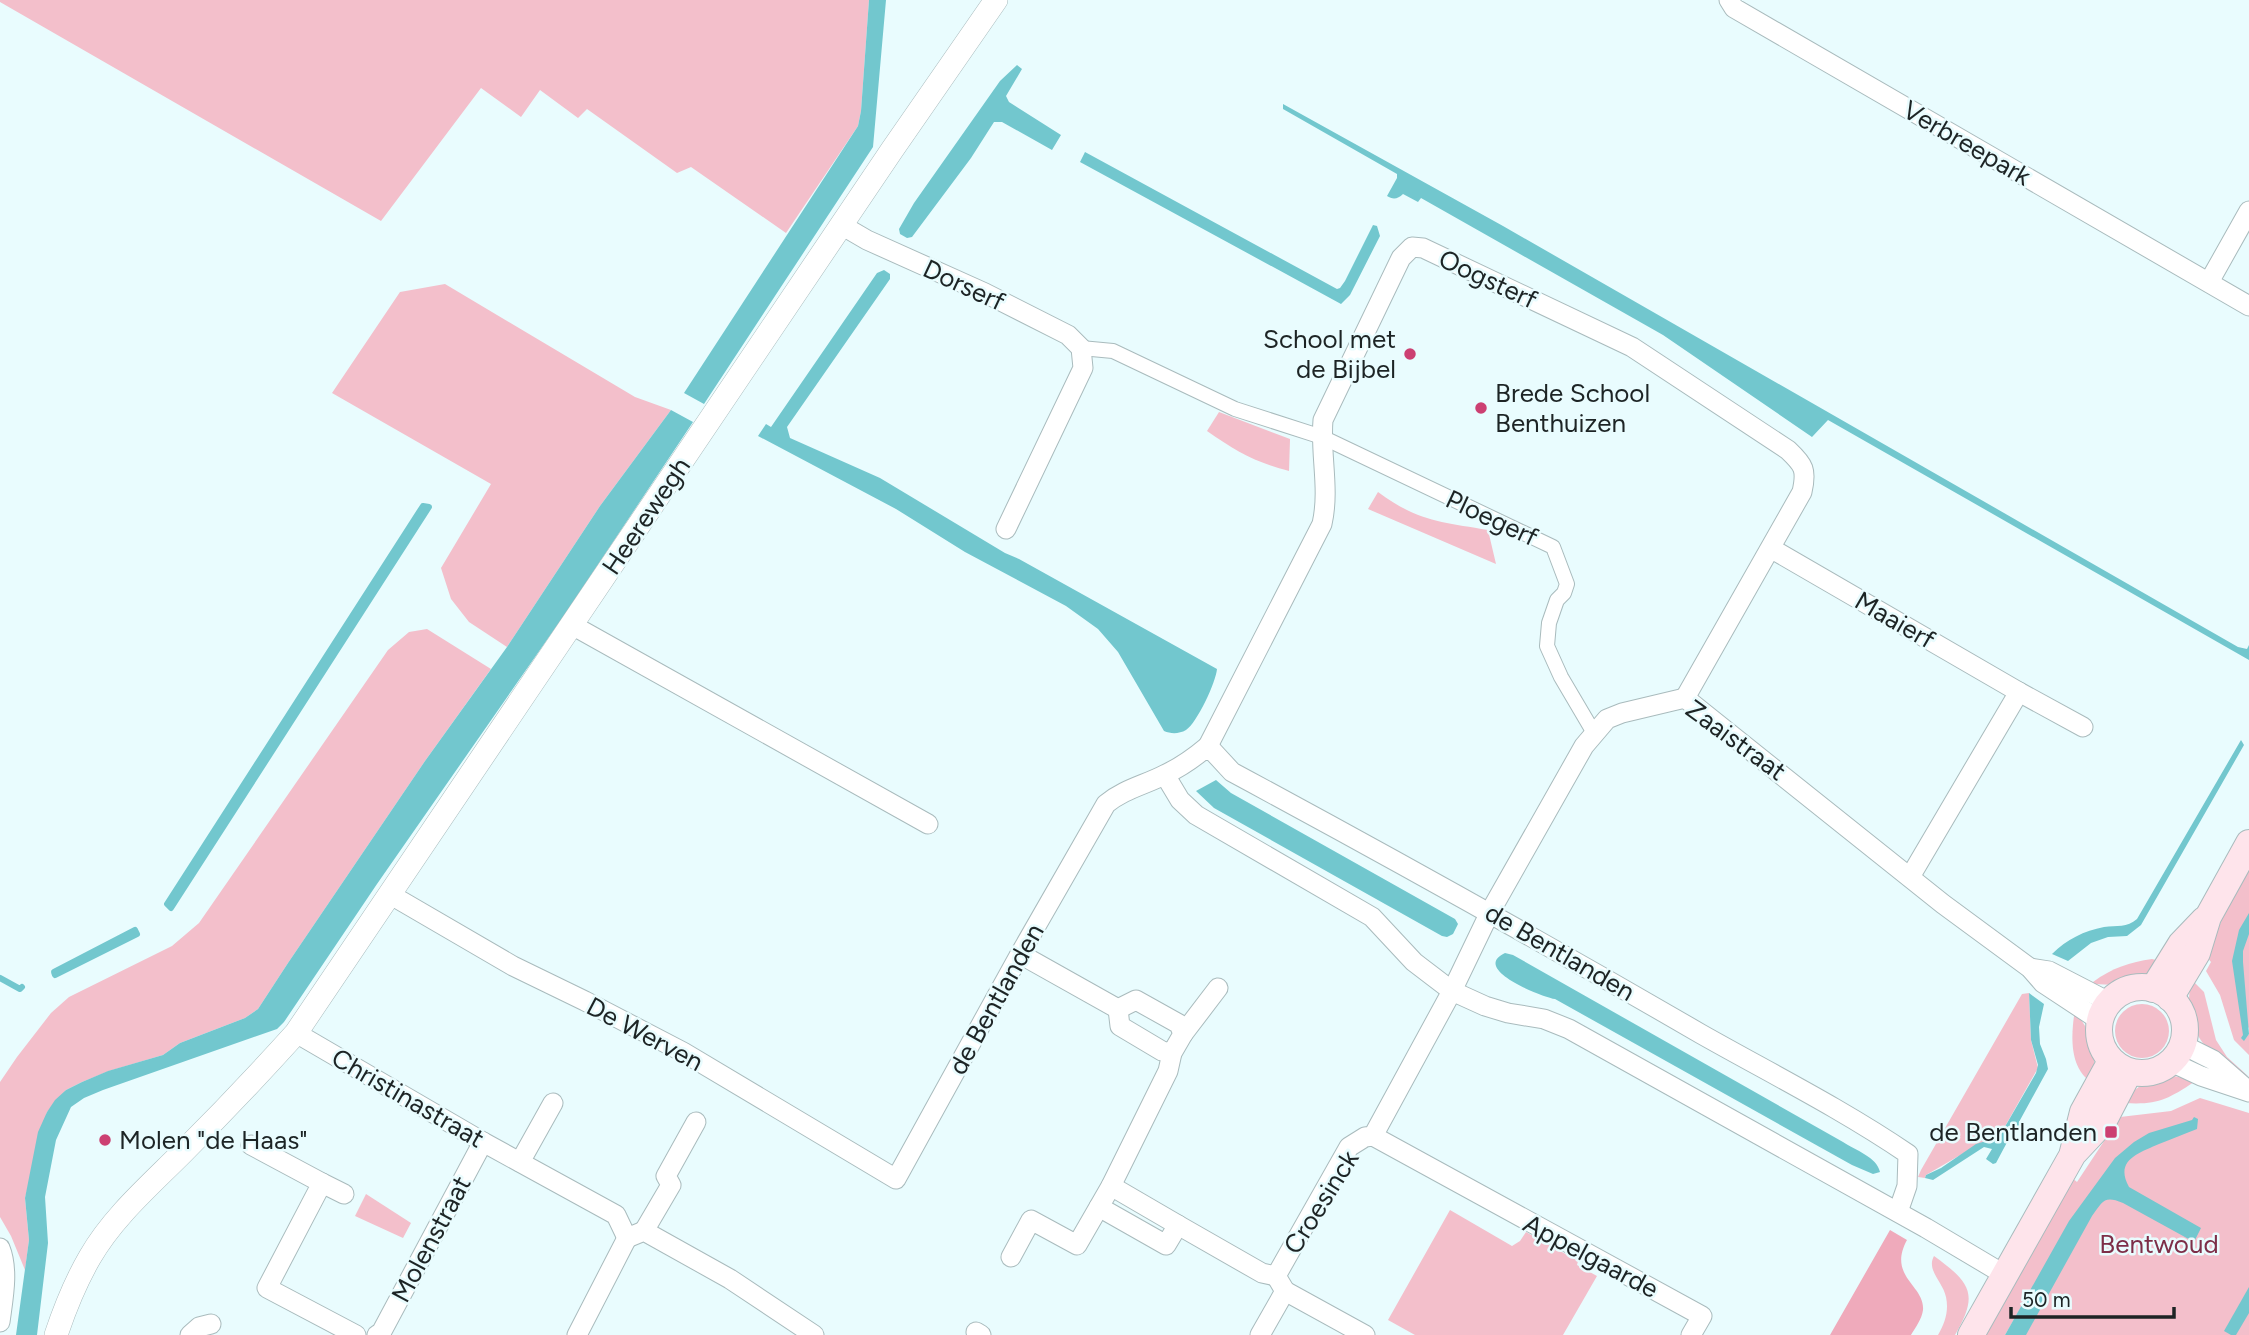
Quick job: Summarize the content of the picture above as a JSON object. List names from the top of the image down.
{
  "streets": {
    "street": [
      "Verbreepark",
      "Oogsterf",
      "Dorserf",
      "Heerewegh",
      "Ploegerf",
      "Maaierf",
      "Zaaistraat",
      "de Bentlanden",
      "De Werven",
      "Christinastraat",
      "Croesinck",
      "Molenstraat",
      "Appelgaarde"
    ]
  },
  "crossings": [
    ["Oogsterf", "Dorserf"],
    ["Oogsterf", "Ploegerf"],
    ["Oogsterf", "Maaierf"],
    ["Oogsterf", "Zaaistraat"],
    ["Oogsterf", "de Bentlanden"],
    ["Dorserf", "Heerewegh"],
    ["Dorserf", "Ploegerf"],
    ["Heerewegh", "De Werven"],
    ["Heerewegh", "Christinastraat"],
    ["Ploegerf", "Zaaistraat"],
    ["Zaaistraat", "de Bentlanden"],
    ["Zaaistraat", "Croesinck"],
    ["de Bentlanden", "De Werven"],
    ["de Bentlanden", "Croesinck"],
    ["Christinastraat", "Molenstraat"],
    ["Croesinck", "Appelgaarde"]
  ],
  "parks": ["Bentwoud"],
  "places": {
    "other": ["School met de Bijbel", "Brede School Benthuizen", "Molen \"de Haas\""],
    "transit": ["de Bentlanden"]
  },
  "scale_bar": "50 m"
}
